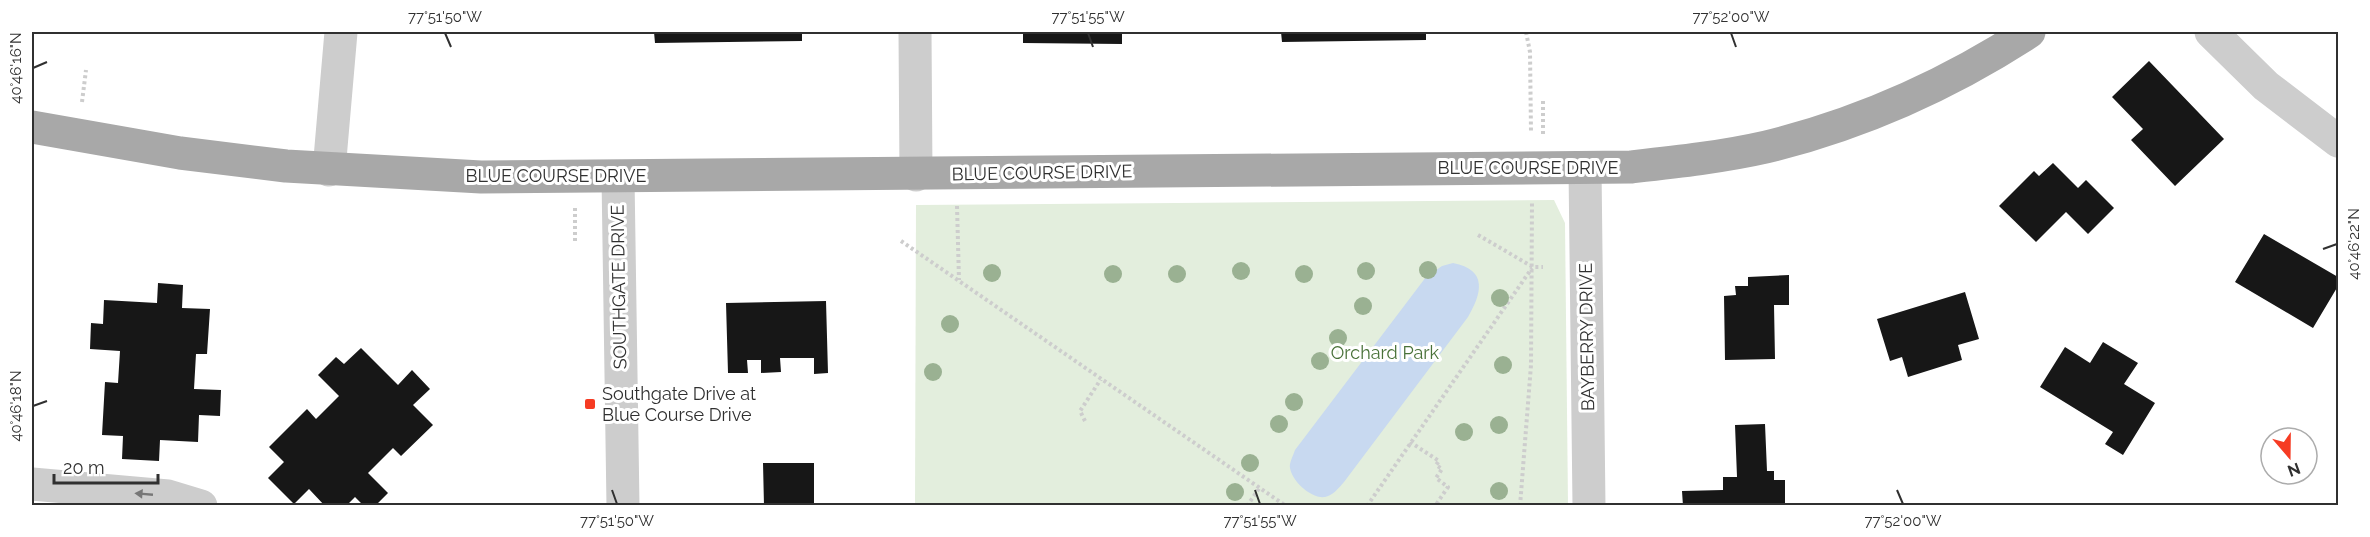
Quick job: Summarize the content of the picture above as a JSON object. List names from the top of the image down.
{
  "streets": {
    "main road": ["BLUE COURSE DRIVE"],
    "street": ["SOUTHGATE DRIVE", "BAYBERRY DRIVE"]
  },
  "crossings": [
    ["BLUE COURSE DRIVE", "SOUTHGATE DRIVE"],
    ["BLUE COURSE DRIVE", "BAYBERRY DRIVE"]
  ],
  "parks": ["Orchard Park"],
  "places": {
    "transit": ["Southgate Drive at Blue Course Drive"]
  },
  "scale_bar": "20 m",
  "north": "bottom",
  "coordinates": [
    "77°51'50\"W",
    "77°51'55\"W",
    "77°52'00\"W",
    "40°46'16\"N",
    "40°46'22\"N",
    "40°46'18\"N"
  ]
}
